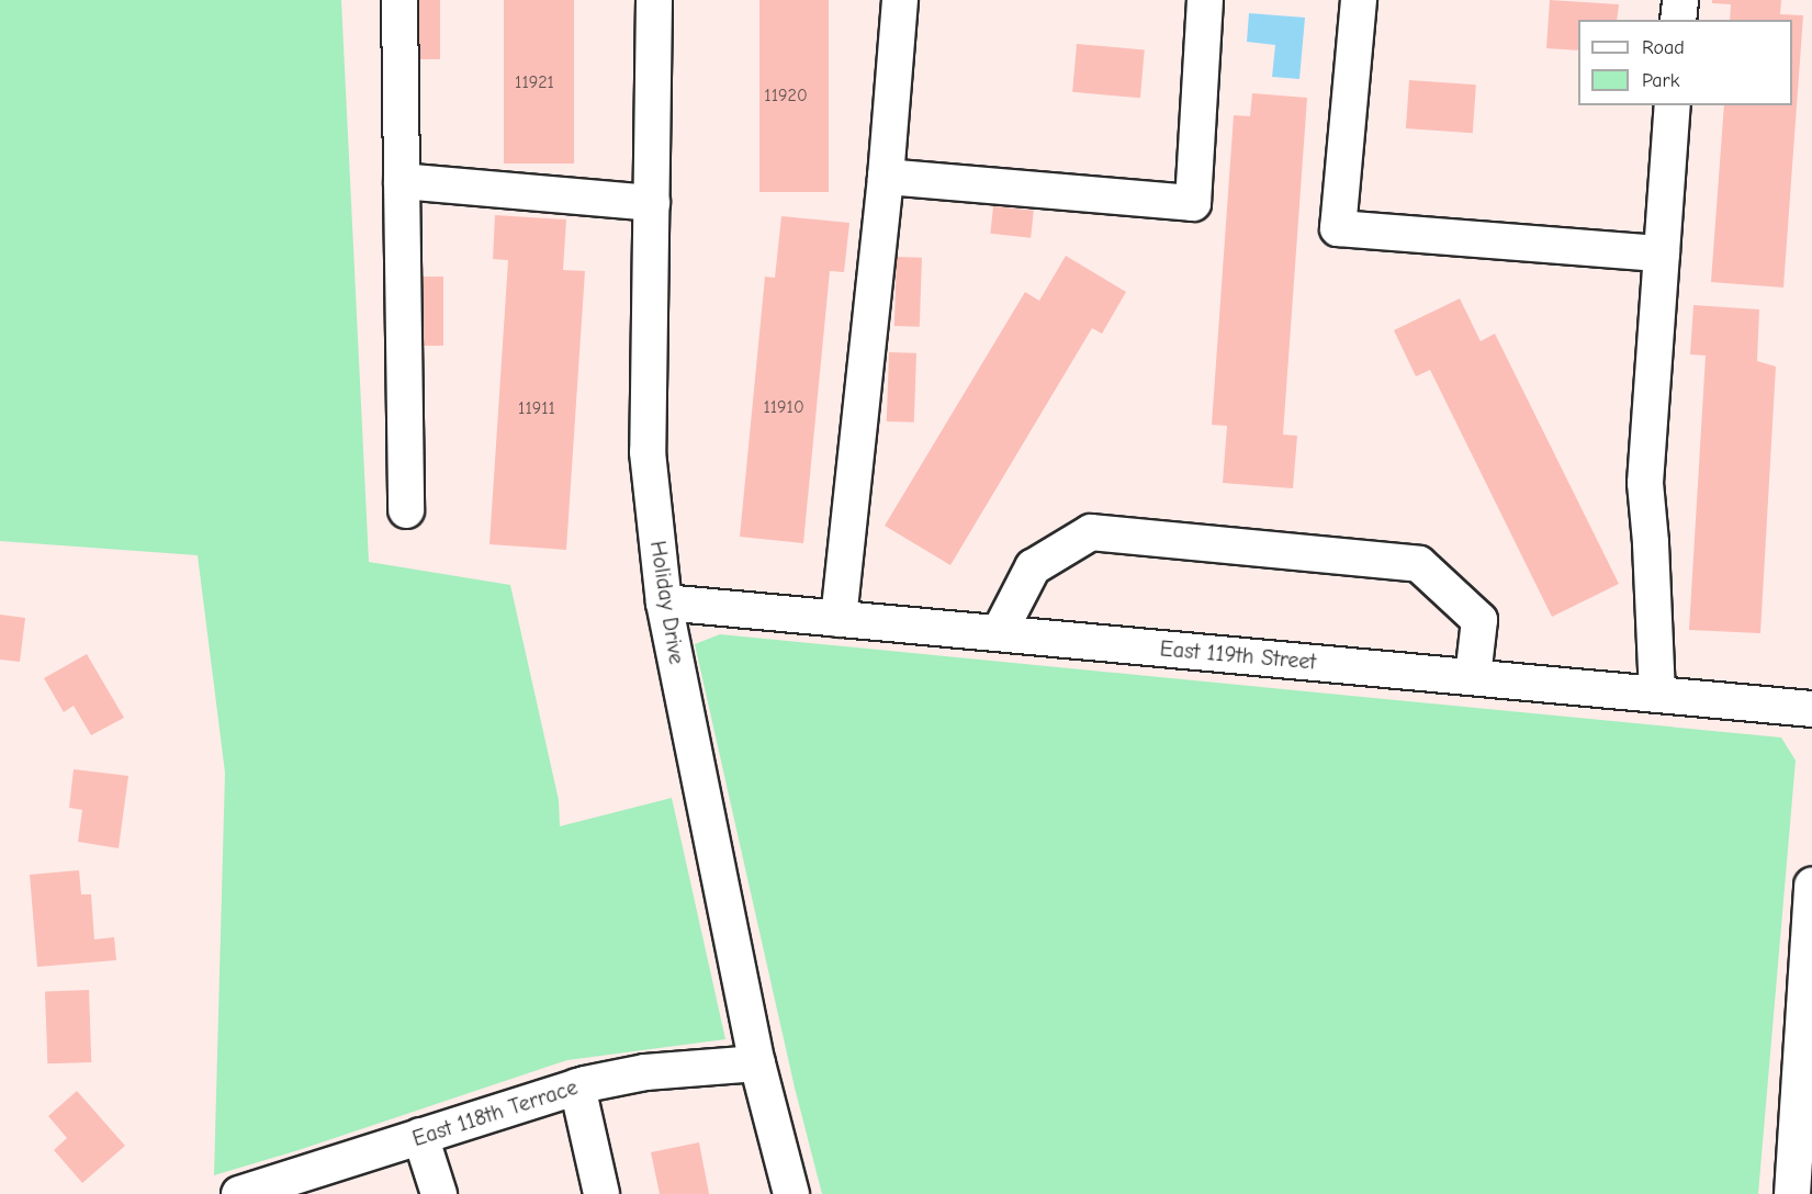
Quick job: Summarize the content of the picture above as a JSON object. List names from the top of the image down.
{
  "streets": {
    "street": ["Holiday Drive", "East 119th Street", "East 118th Terrace"]
  },
  "crossings": [
    ["Holiday Drive", "East 119th Street"],
    ["Holiday Drive", "East 118th Terrace"]
  ],
  "house_numbers": [
    "11921",
    "11920",
    "11910",
    "11911"
  ],
  "legend": ["Road", "Park"]
}
